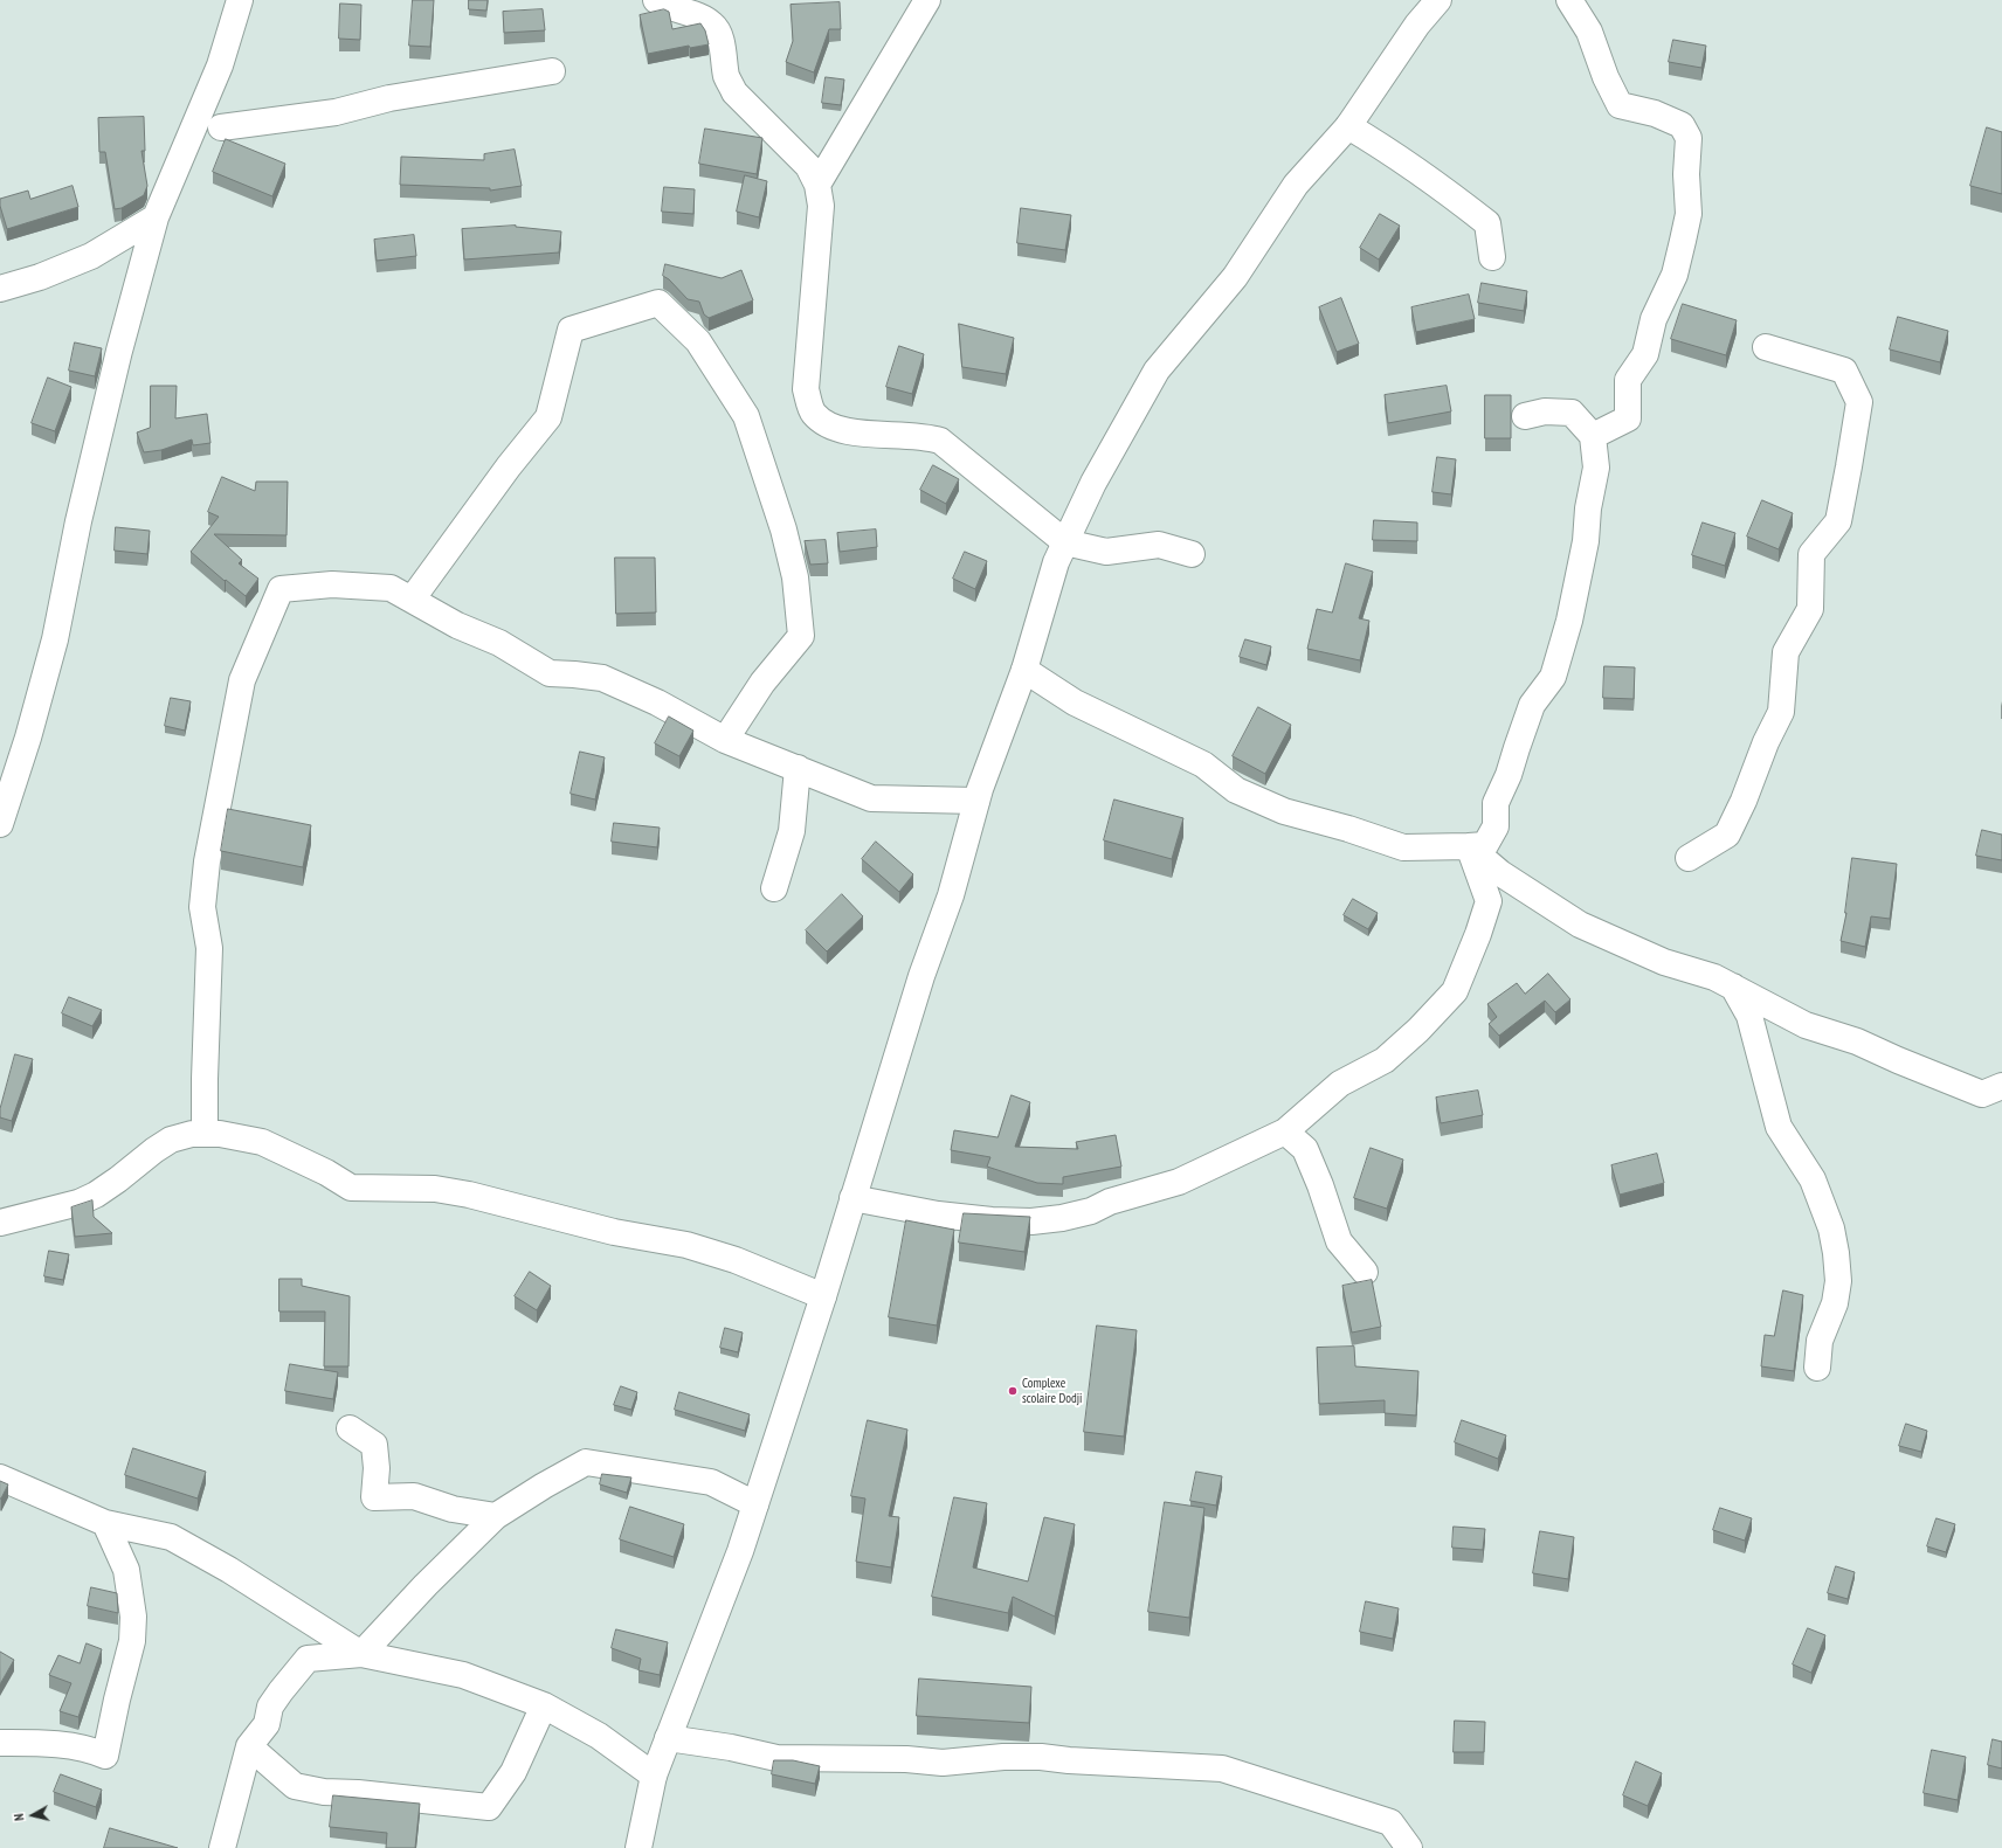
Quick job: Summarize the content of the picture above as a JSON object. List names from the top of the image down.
{
  "places": ["Complexe scolaire Dodji"],
  "north": "left"
}
